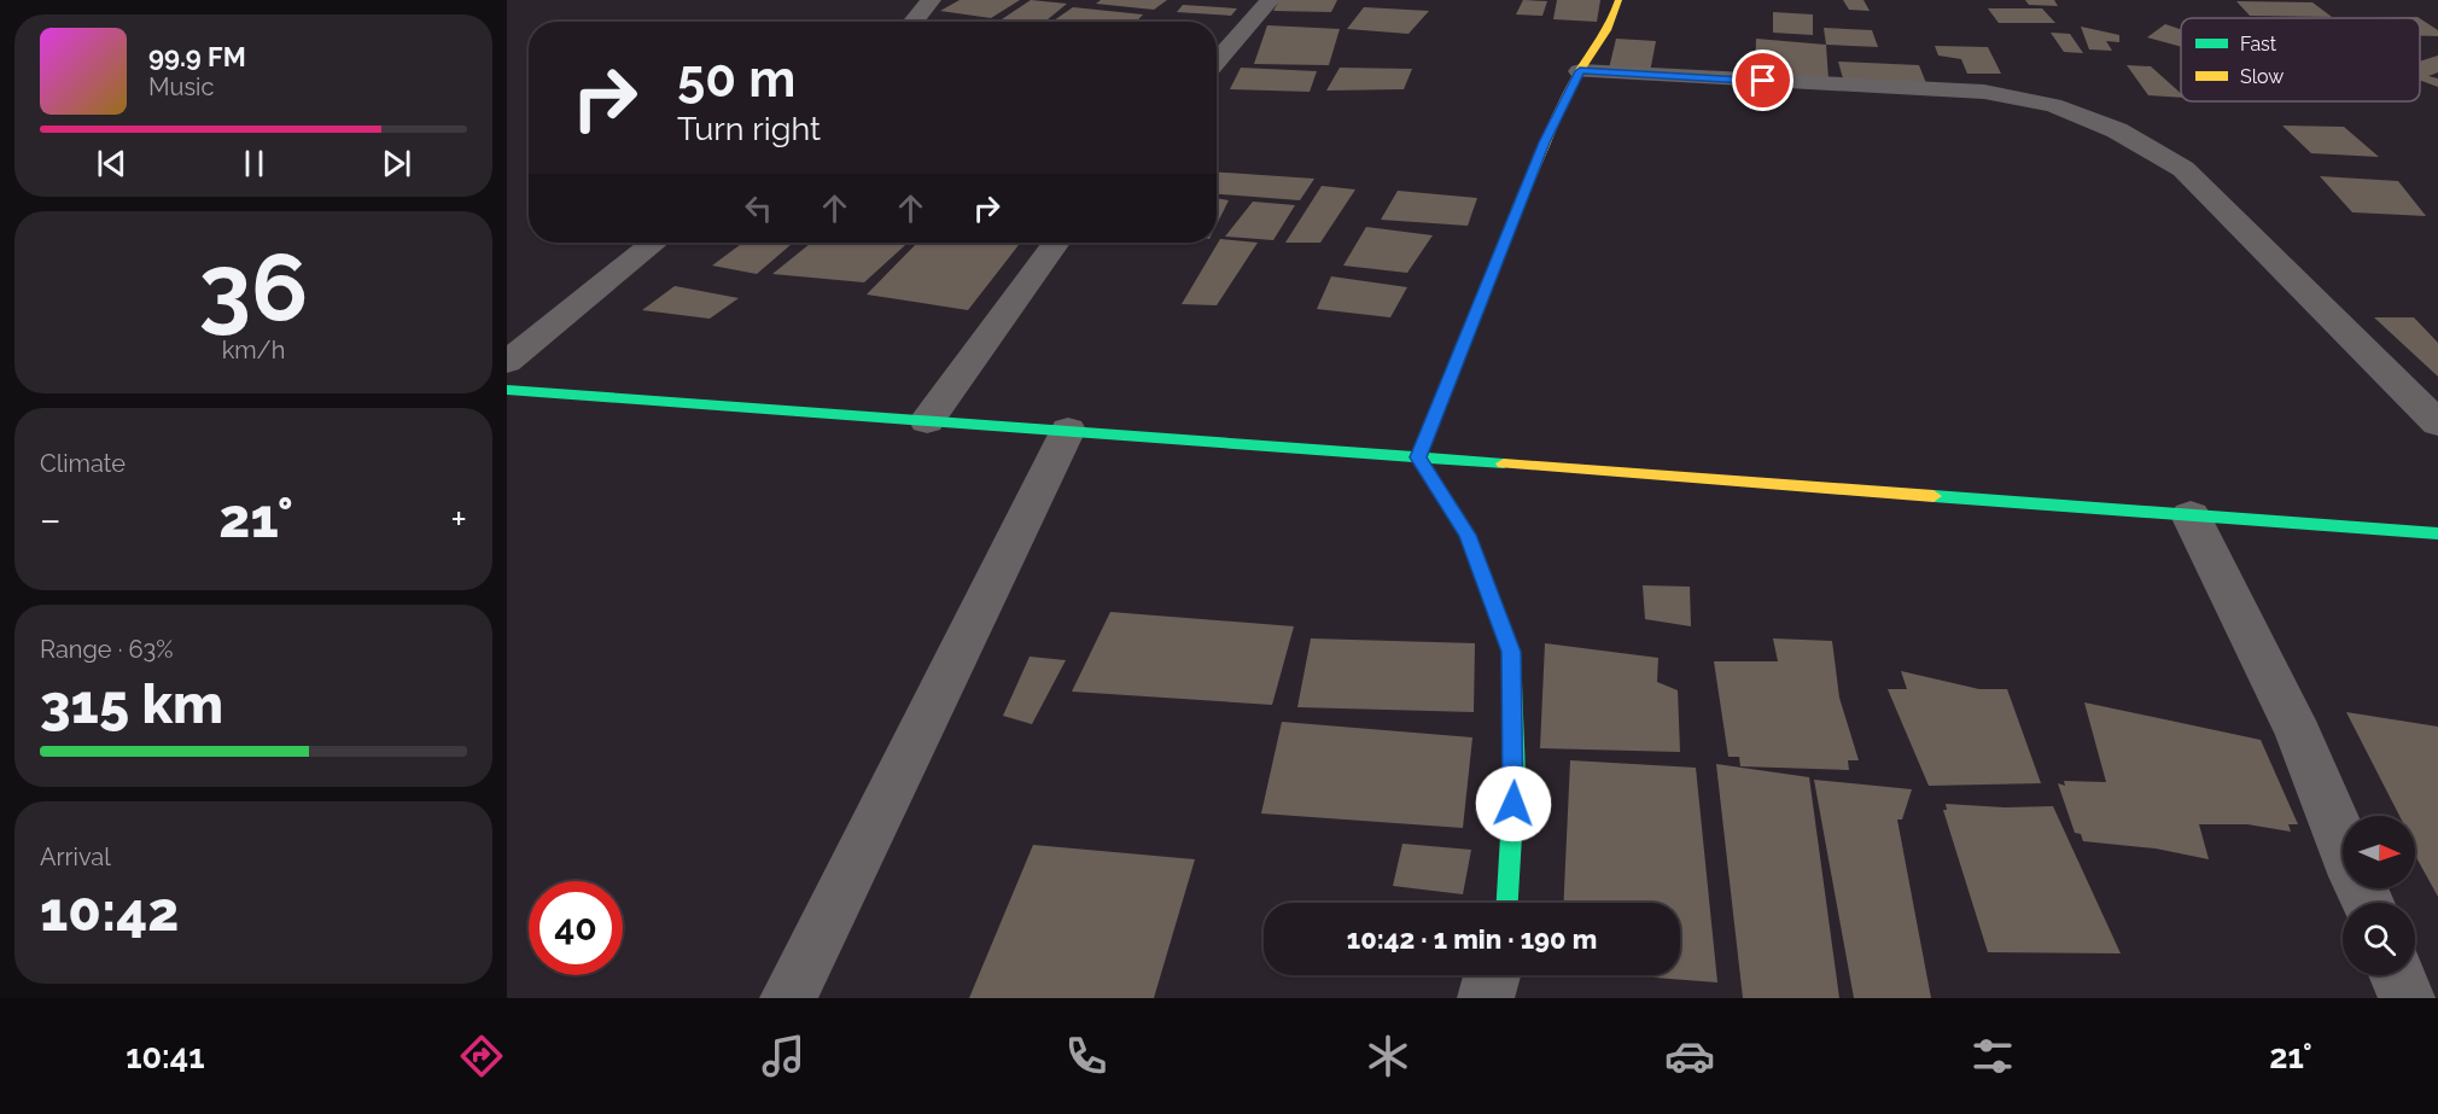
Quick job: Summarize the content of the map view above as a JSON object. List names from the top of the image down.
{
  "legend": ["Fast", "Slow"],
  "north": "right",
  "page": {
    "turn": ["50 m", "Turn right"],
    "song": ["99.9 FM", "Music"],
    "tile": [
      ["36", "km/h"],
      "Climate",
      ["Range · 63%", "315 km"],
      ["Arrival", "10:42"]
    ],
    "heat": ["−", "21°", "+"],
    "limit": "40",
    "trip": "10:42 · 1 min · 190 m",
    "tabs": ["10:41", "21°"]
  }
}
